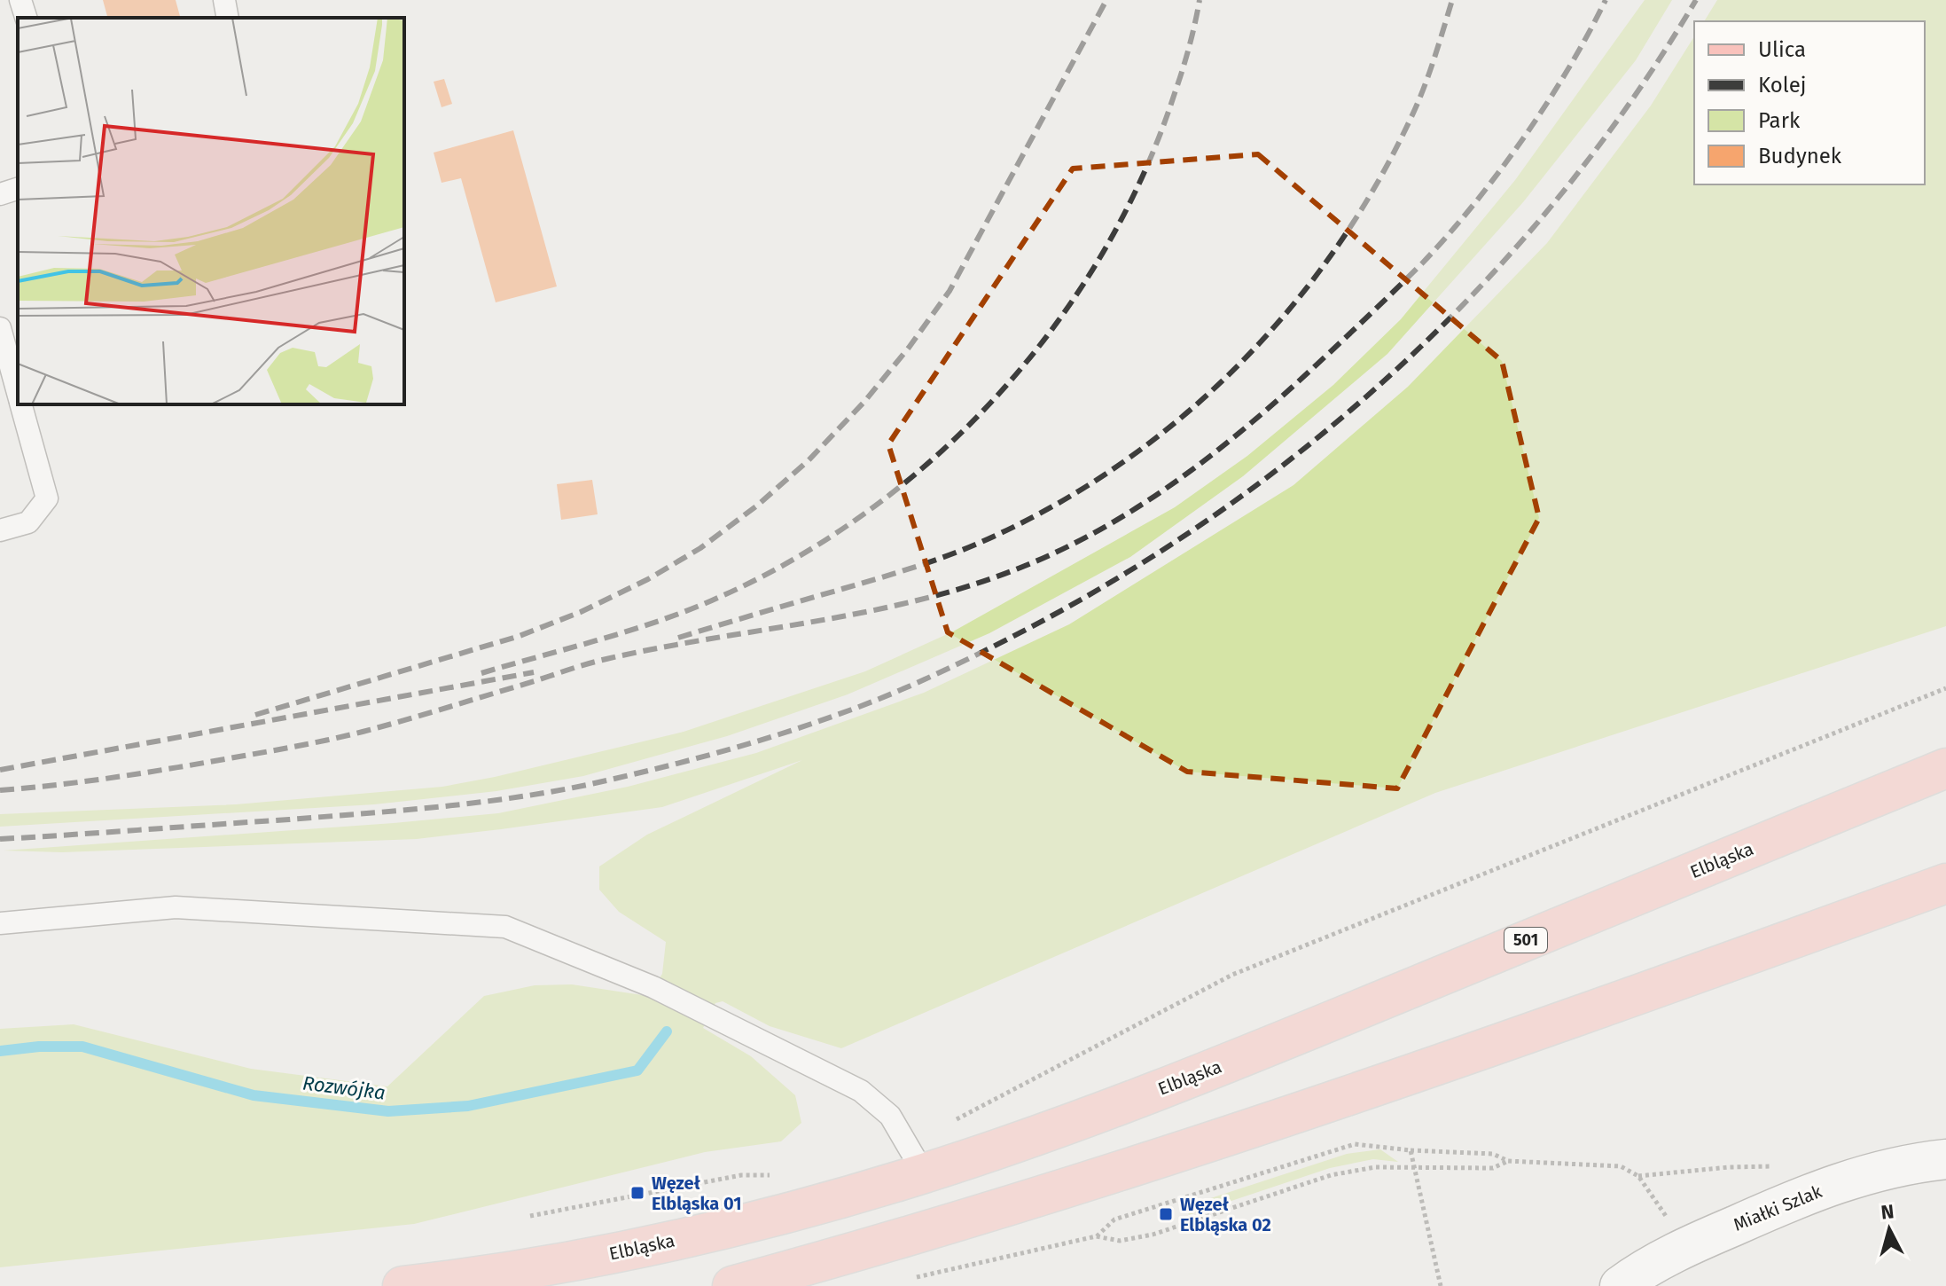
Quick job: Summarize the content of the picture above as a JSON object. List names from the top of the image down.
{
  "streets": {
    "main road": ["Elbląska", "501"],
    "street": ["Miałki Szlak"]
  },
  "water": ["Rozwójka"],
  "places": {
    "transit": ["Węzeł Elbląska 01", "Węzeł Elbląska 02"]
  },
  "legend": [
    "Ulica",
    "Kolej",
    "Park",
    "Budynek"
  ],
  "north": "top"
}
